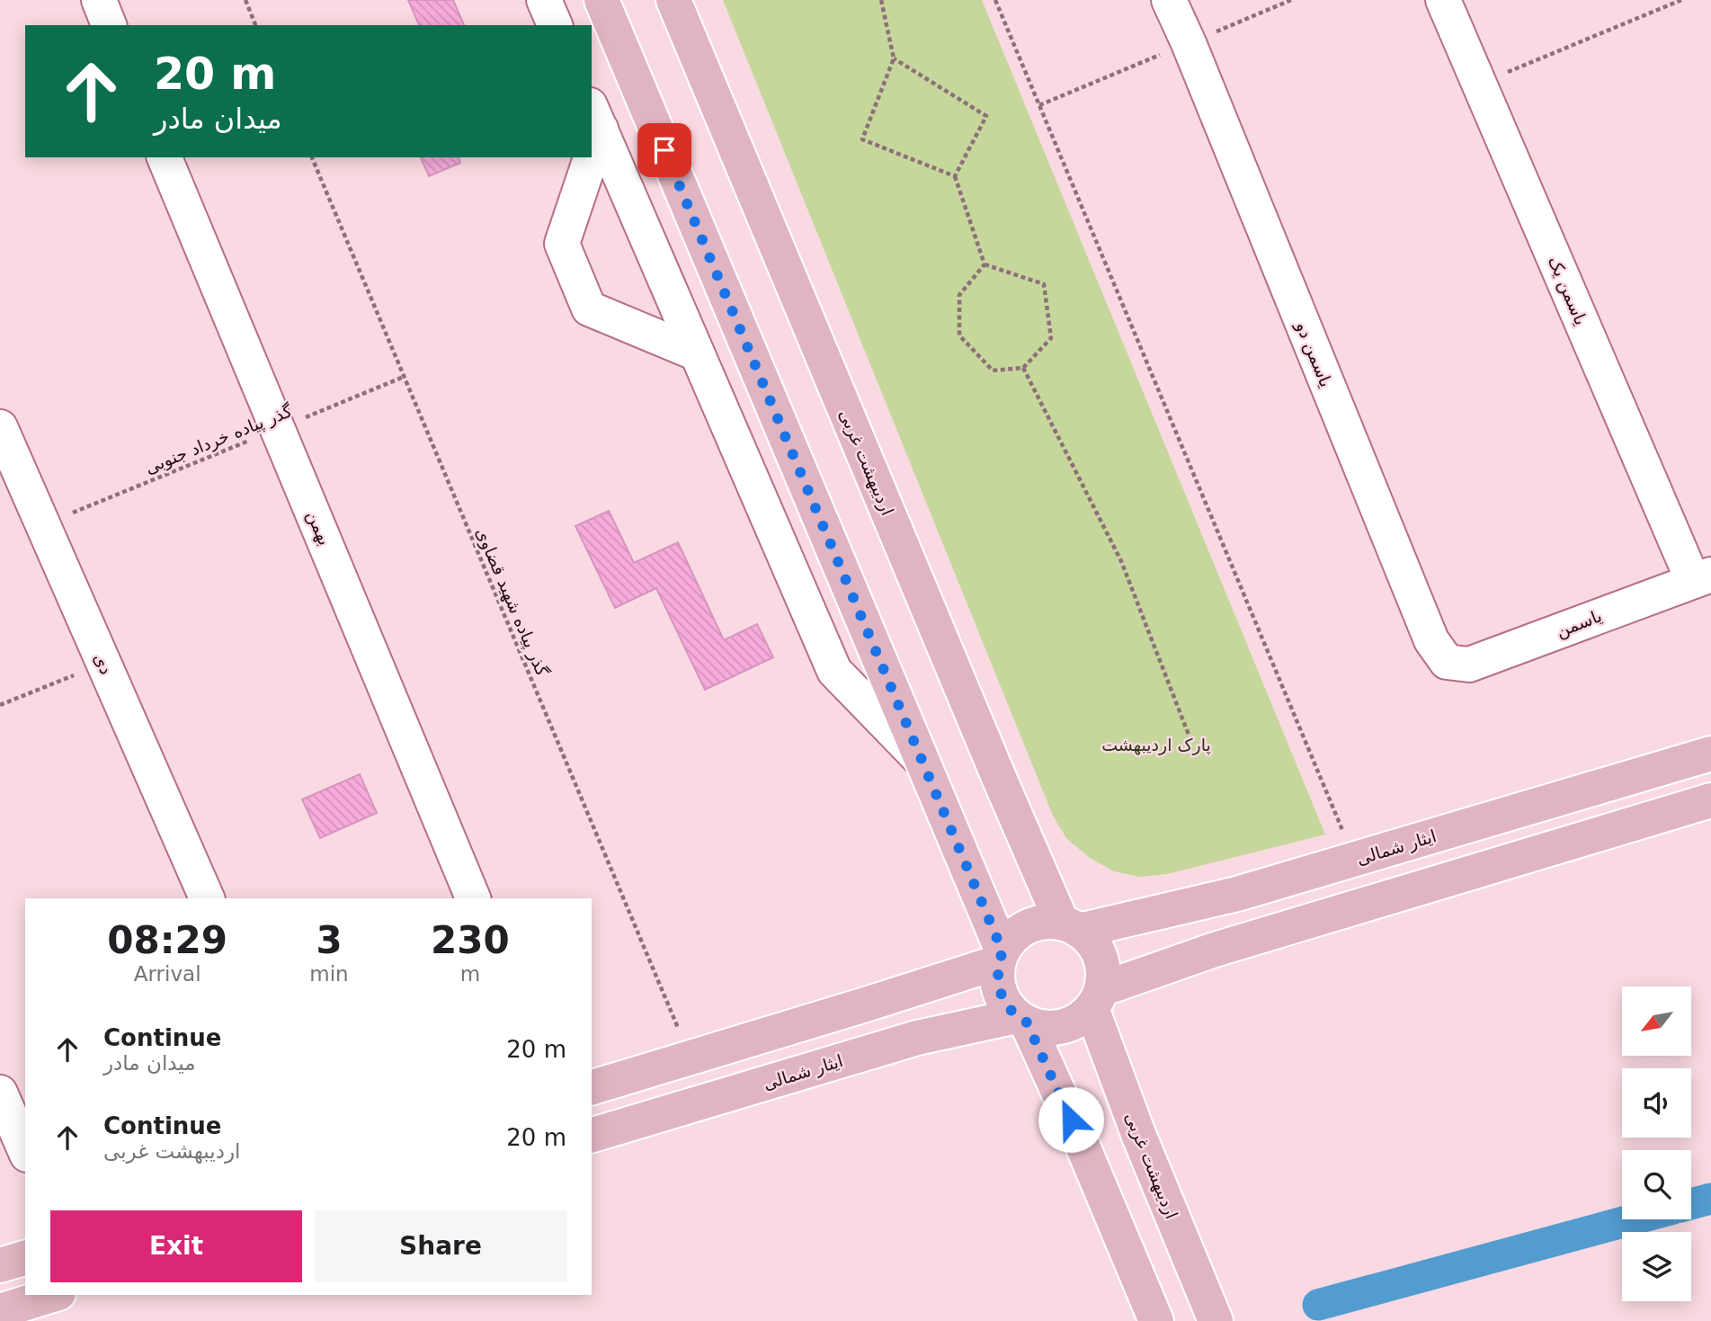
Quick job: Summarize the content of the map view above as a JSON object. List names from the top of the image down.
{
  "streets": {
    "main road": ["اردیبهشت غربی", "ایثار شمالی"],
    "street": [
      "یاسمن یک",
      "یاسمن دو",
      "بهمن",
      "یاسمن",
      "دی"
    ],
    "path": ["گذر پیاده خرداد جنوبی", "گذر پیاده شهید قضاوی"]
  },
  "crossings": [
    ["یاسمن یک", "یاسمن"],
    ["یاسمن دو", "یاسمن"],
    ["گذر پیاده خرداد جنوبی", "بهمن"],
    ["گذر پیاده خرداد جنوبی", "گذر پیاده شهید قضاوی"],
    ["گذر پیاده خرداد جنوبی", "دی"],
    ["اردیبهشت غربی", "ایثار شمالی"]
  ],
  "parks": ["پارک اردیبهشت"],
  "north": "bottom left",
  "page": {
    "turn": ["20 m", "میدان مادر"],
    "eta": [
      "08:29",
      "Arrival",
      "3",
      "min",
      "230",
      "m"
    ],
    "list": [
      {
        "name": "Continue",
        "note": "میدان مادر",
        "value": "20 m"
      },
      {
        "name": "Continue",
        "note": "اردیبهشت غربی",
        "value": "20 m"
      }
    ],
    "buttons": ["Exit", "Share"]
  }
}
